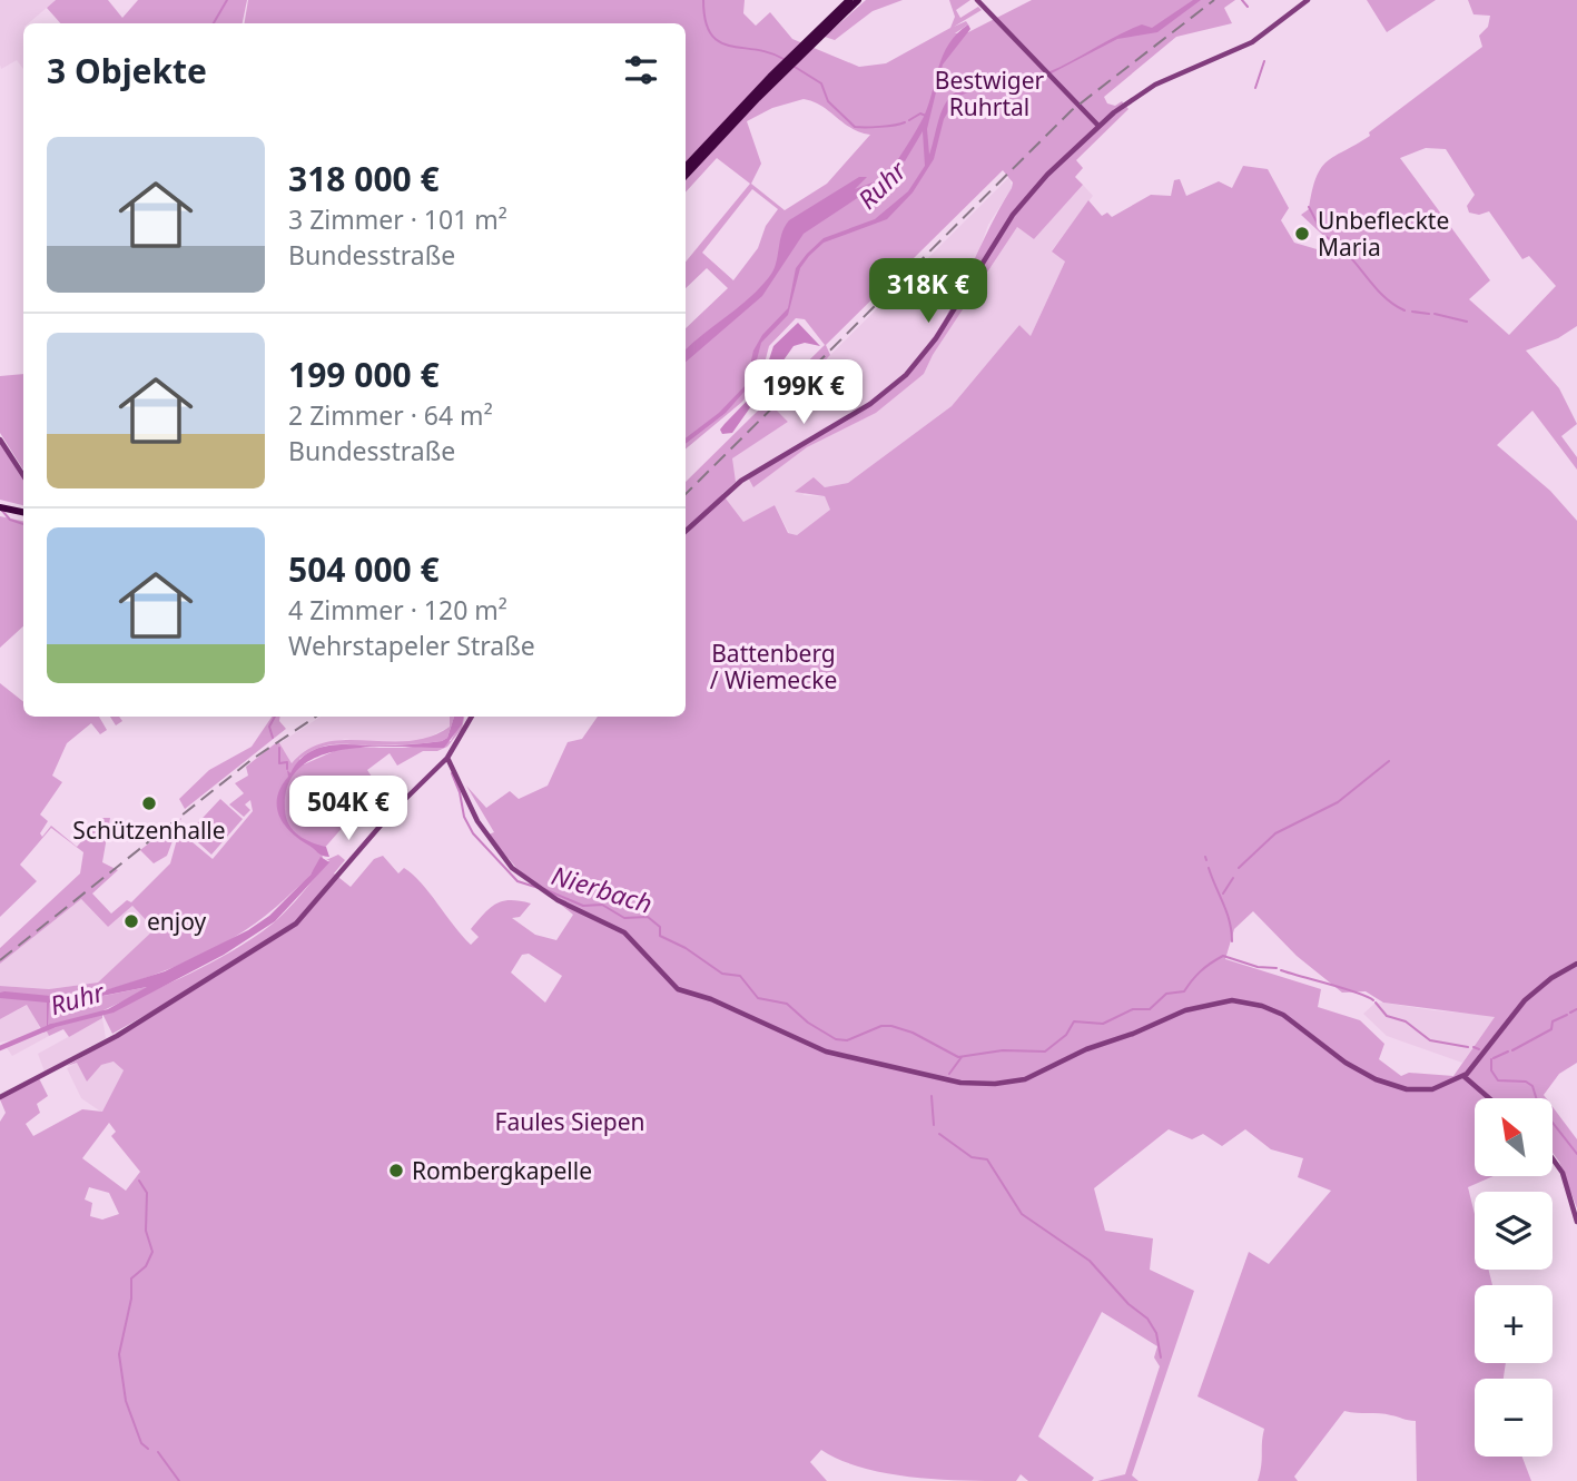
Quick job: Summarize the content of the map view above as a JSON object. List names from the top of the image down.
{
  "water": ["Ruhr", "Nierbach"],
  "parks": ["Bestwiger Ruhrtal", "Battenberg / Wiemecke", "Faules Siepen"],
  "places": [
    "Unbefleckte Maria",
    "Schützenhalle",
    "enjoy",
    "Rombergkapelle"
  ],
  "north": "top left",
  "page": {
    "heading": "3 Objekte",
    "list": [
      {
        "name": "318 000 €",
        "note": "3 Zimmer · 101 m² · Bundesstraße"
      },
      {
        "name": "199 000 €",
        "note": "2 Zimmer · 64 m² · Bundesstraße"
      },
      {
        "name": "504 000 €",
        "note": "4 Zimmer · 120 m² · Wehrstapeler Straße"
      }
    ],
    "price": ["318K €", "199K €", "504K €"],
    "map_buttons": ["+", "−"]
  }
}
